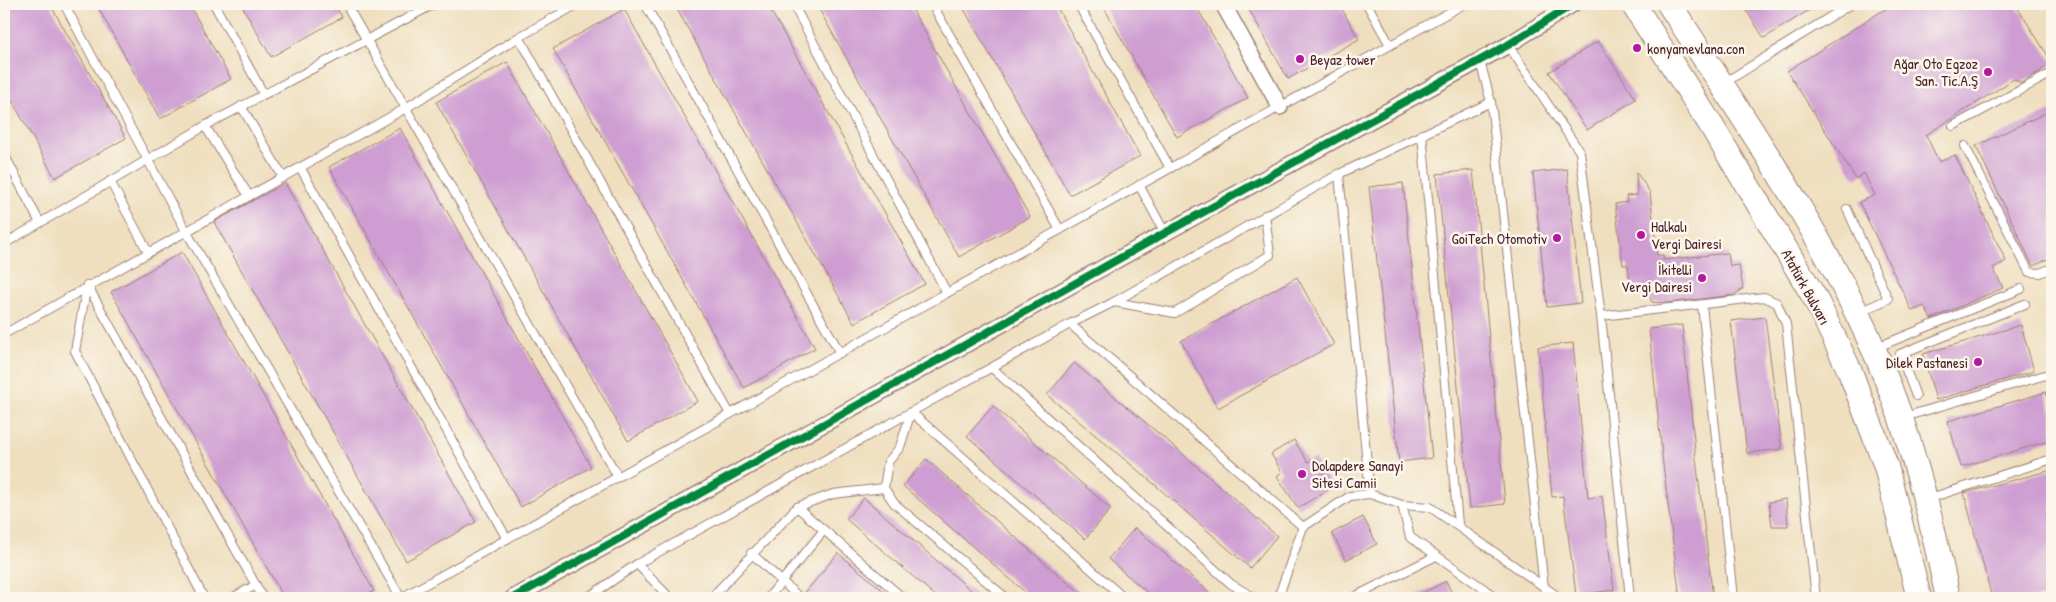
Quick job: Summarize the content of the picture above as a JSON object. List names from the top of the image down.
{
  "streets": {
    "main road": ["Atatürk Bulvarı"]
  },
  "places": [
    "konyamevlana.con",
    "Beyaz tower",
    "Ağar Oto Egzoz San. Tic.A.Ş",
    "Halkalı Vergi Dairesi",
    "GoiTech Otomotiv",
    "İkitelli Vergi Dairesi",
    "Dilek Pastanesi",
    "Dolapdere Sanayi Sitesi Camii"
  ]
}
